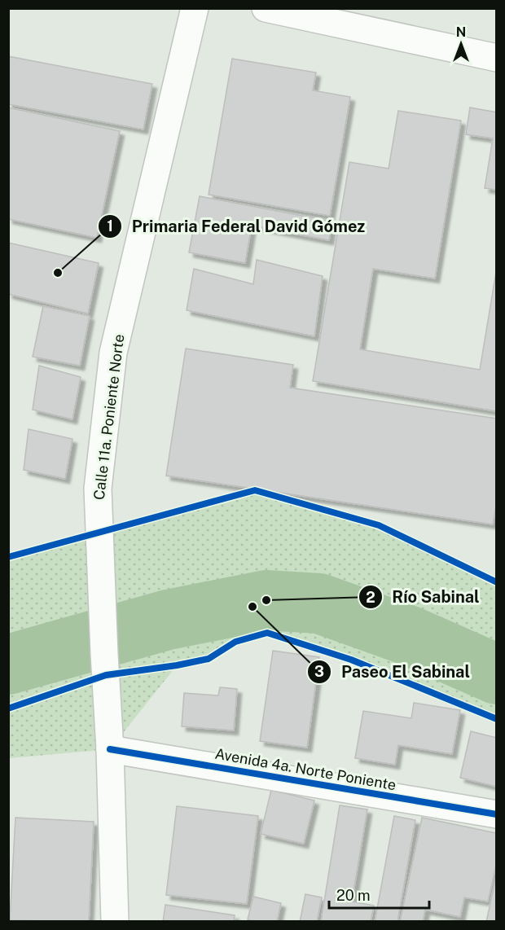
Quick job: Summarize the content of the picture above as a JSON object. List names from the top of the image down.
{
  "streets": {
    "main road": ["Calle 11a. Poniente Norte", "Avenida 4a. Norte Poniente"]
  },
  "crossings": [
    ["Calle 11a. Poniente Norte", "Avenida 4a. Norte Poniente"]
  ],
  "places": ["Primaria Federal David Gómez", "Río Sabinal", "Paseo El Sabinal"],
  "scale_bar": "20 m",
  "north": "top"
}
